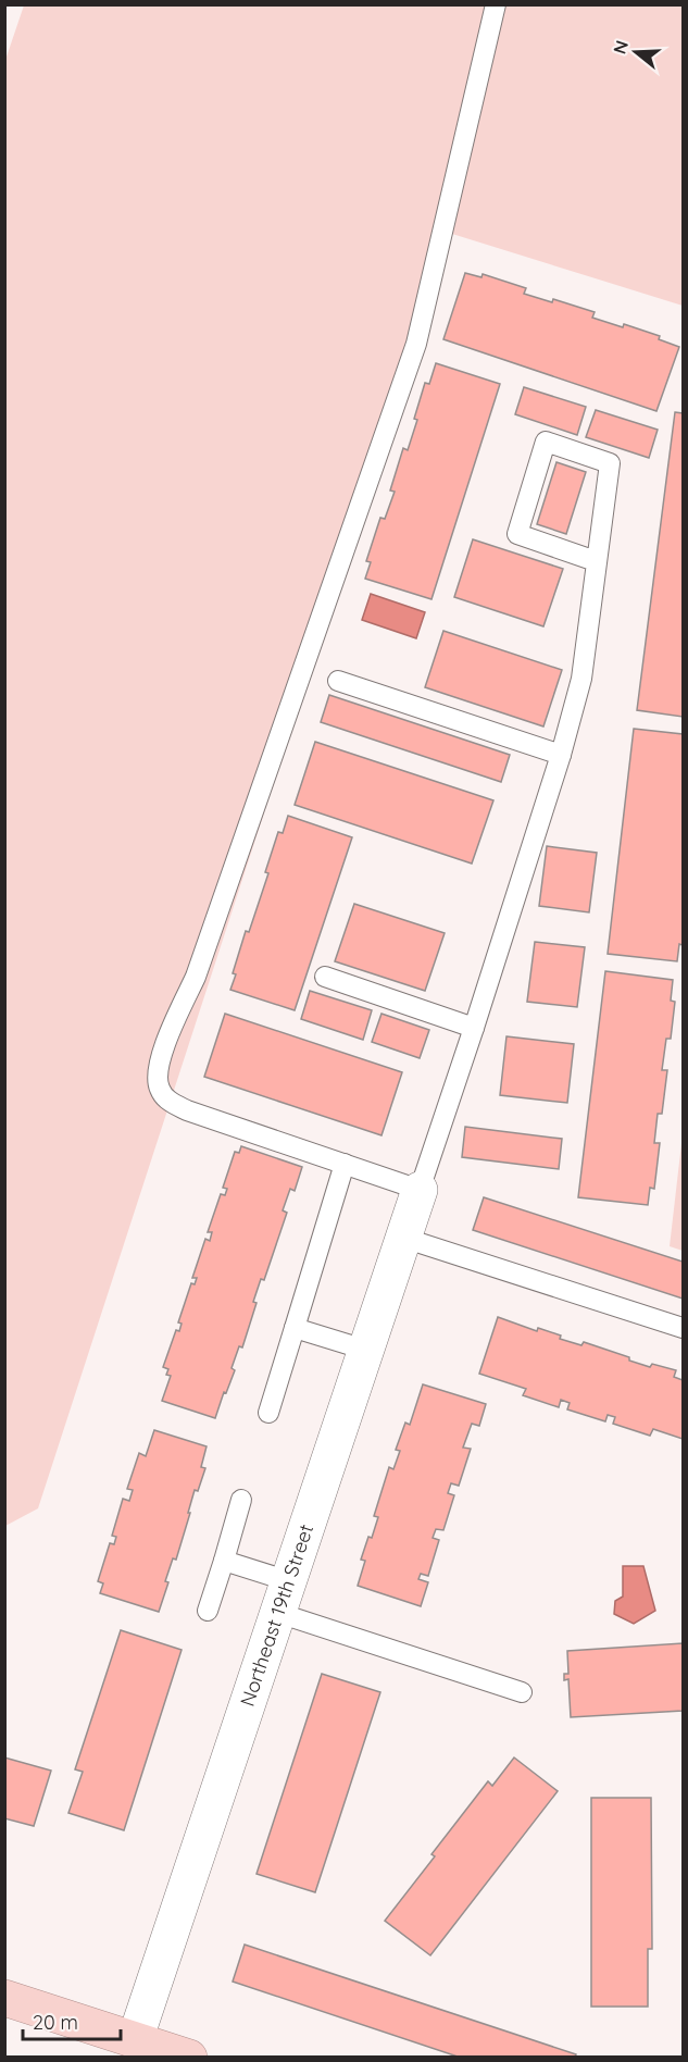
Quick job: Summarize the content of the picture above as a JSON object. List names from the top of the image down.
{
  "streets": {
    "street": ["Northeast 19th Street"]
  },
  "scale_bar": "20 m",
  "north": "left"
}
